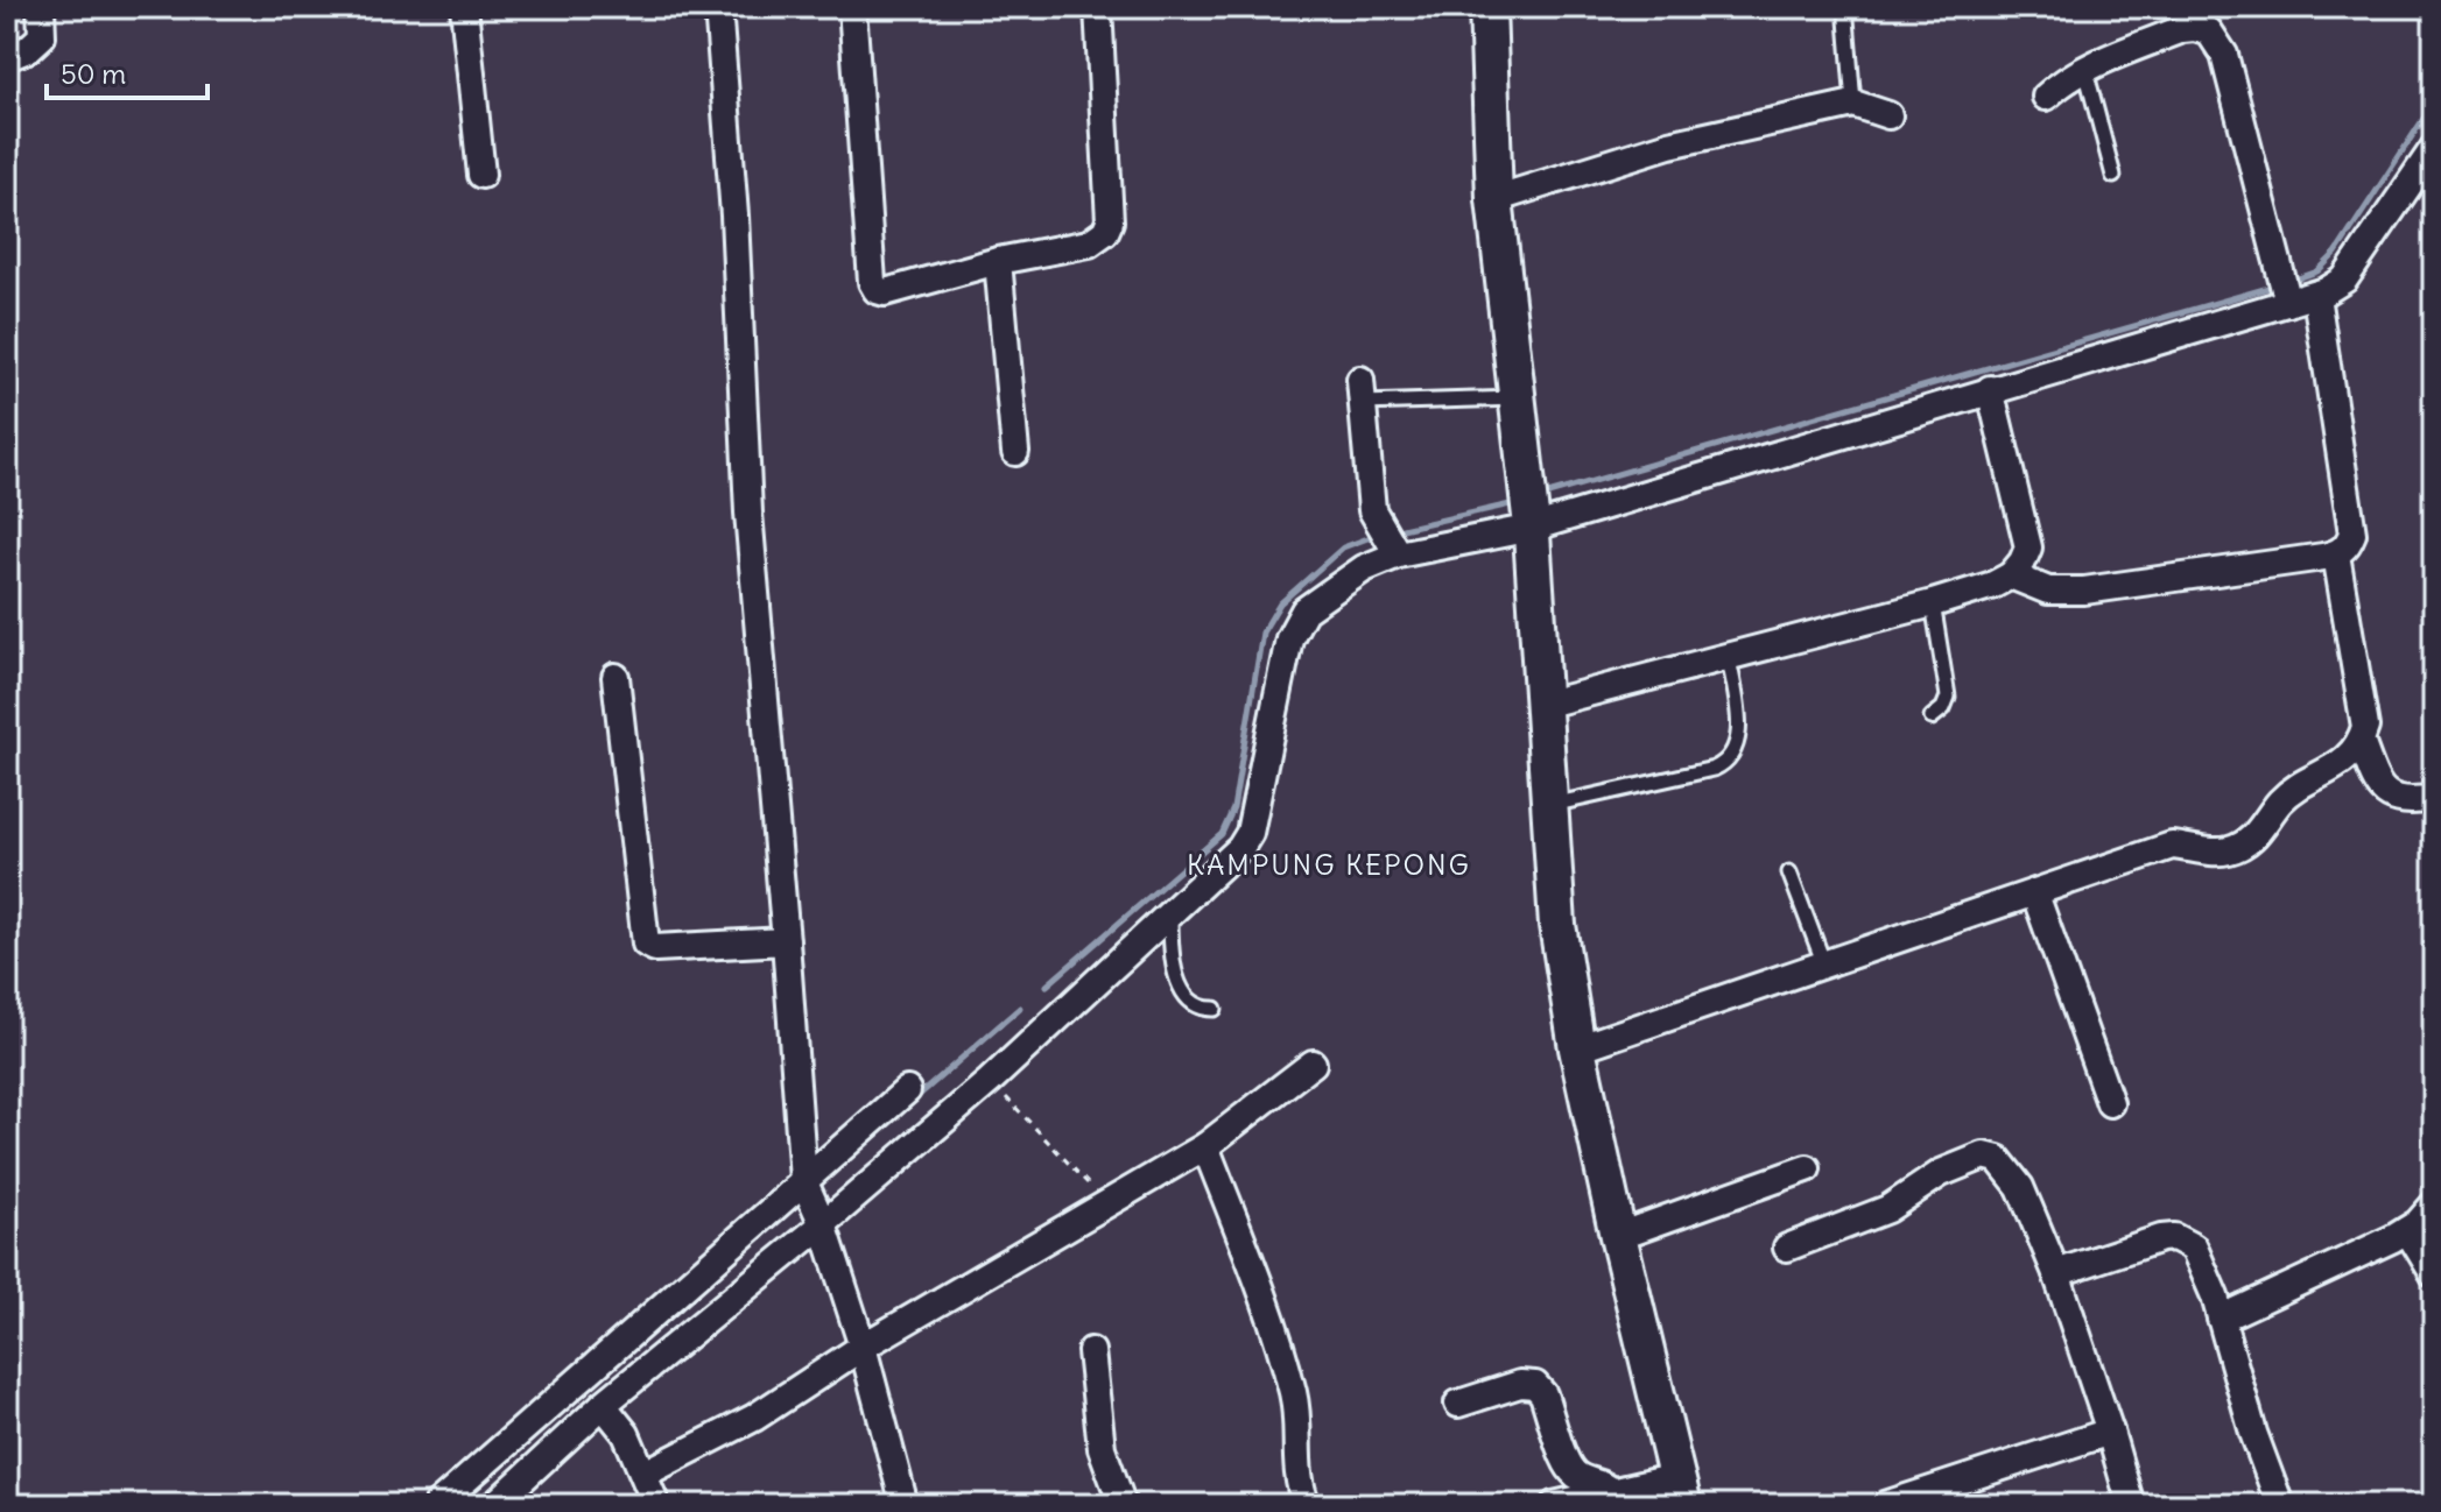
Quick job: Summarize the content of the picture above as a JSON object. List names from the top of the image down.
{
  "districts": ["KAMPUNG KEPONG"],
  "scale_bar": "50 m"
}
